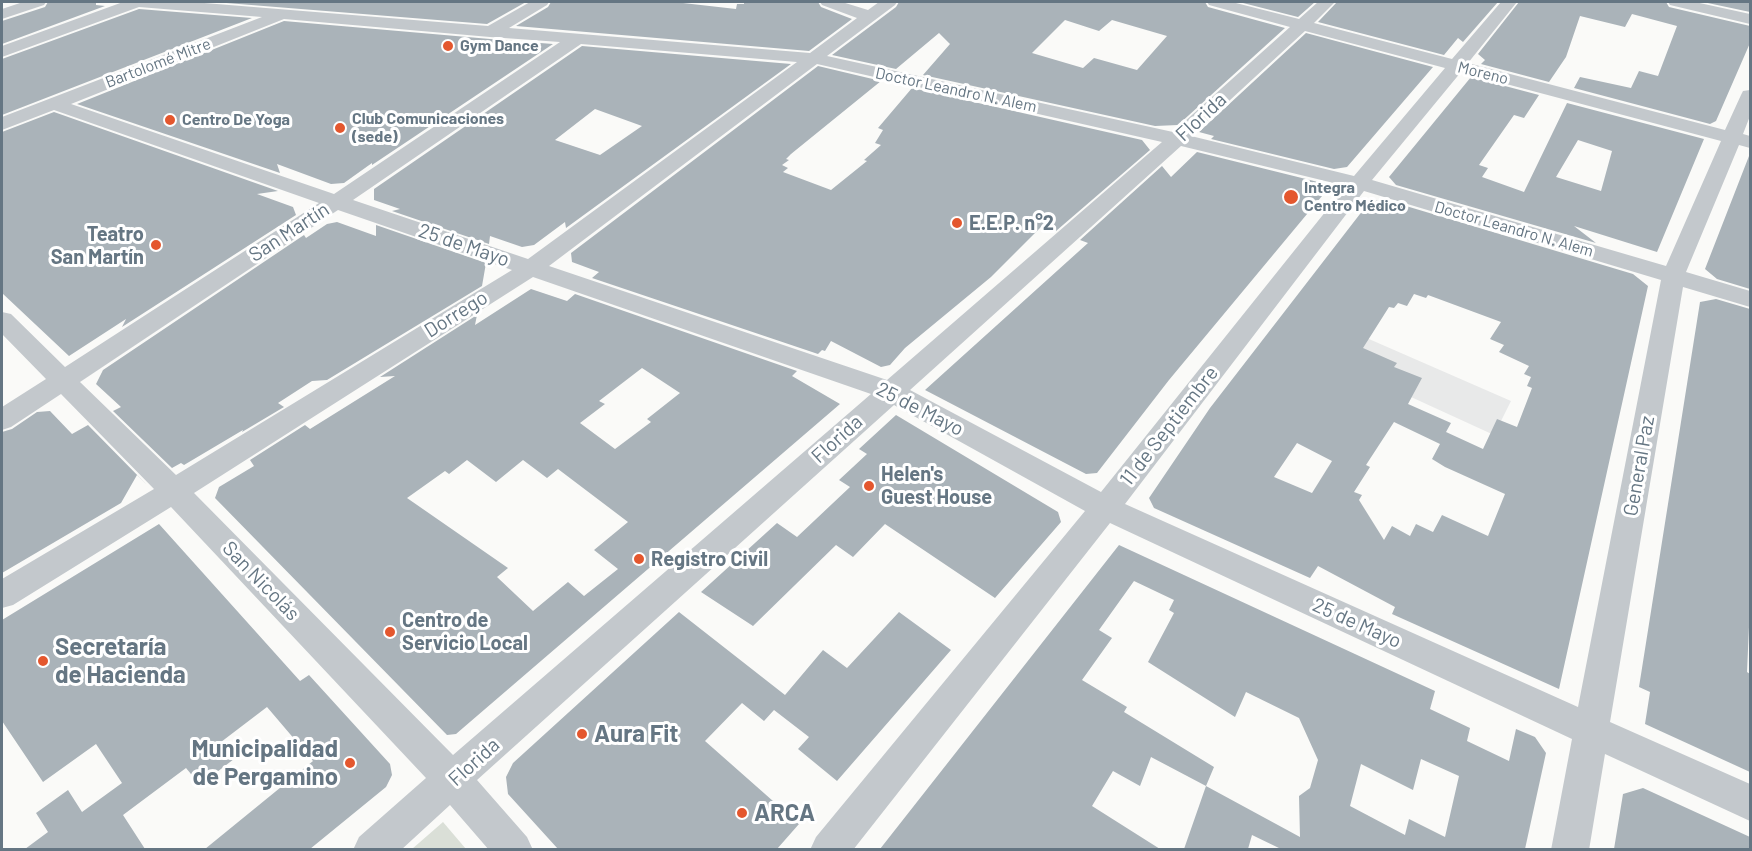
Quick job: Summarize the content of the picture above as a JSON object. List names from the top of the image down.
{
  "streets": {
    "street": [
      "Bartolomé Mitre",
      "Moreno",
      "Doctor Leandro N. Alem",
      "Florida",
      "San Martín",
      "25 de Mayo",
      "Dorrego",
      "11 de Septiembre",
      "General Paz",
      "San Nicolás"
    ]
  },
  "crossings": [
    ["Bartolomé Mitre", "Doctor Leandro N. Alem"],
    ["Bartolomé Mitre", "25 de Mayo"],
    ["Moreno", "Florida"],
    ["Moreno", "11 de Septiembre"],
    ["Moreno", "General Paz"],
    ["Doctor Leandro N. Alem", "Florida"],
    ["Doctor Leandro N. Alem", "San Martín"],
    ["Doctor Leandro N. Alem", "Dorrego"],
    ["Doctor Leandro N. Alem", "11 de Septiembre"],
    ["Doctor Leandro N. Alem", "General Paz"],
    ["Florida", "25 de Mayo"],
    ["Florida", "San Nicolás"],
    ["San Martín", "25 de Mayo"],
    ["San Martín", "San Nicolás"],
    ["25 de Mayo", "Dorrego"],
    ["25 de Mayo", "11 de Septiembre"],
    ["25 de Mayo", "General Paz"],
    ["Dorrego", "San Nicolás"]
  ],
  "places": [
    "Gym Dance",
    "Centro De Yoga",
    "Club Comunicaciones (sede)",
    "Integra Centro Médico",
    "E.E.P. n°2",
    "Teatro San Martín",
    "Helen's Guest House",
    "Registro Civil",
    "Centro de Servicio Local",
    "Secretaría de Hacienda",
    "Aura Fit",
    "Municipalidad de Pergamino",
    "ARCA"
  ]
}
